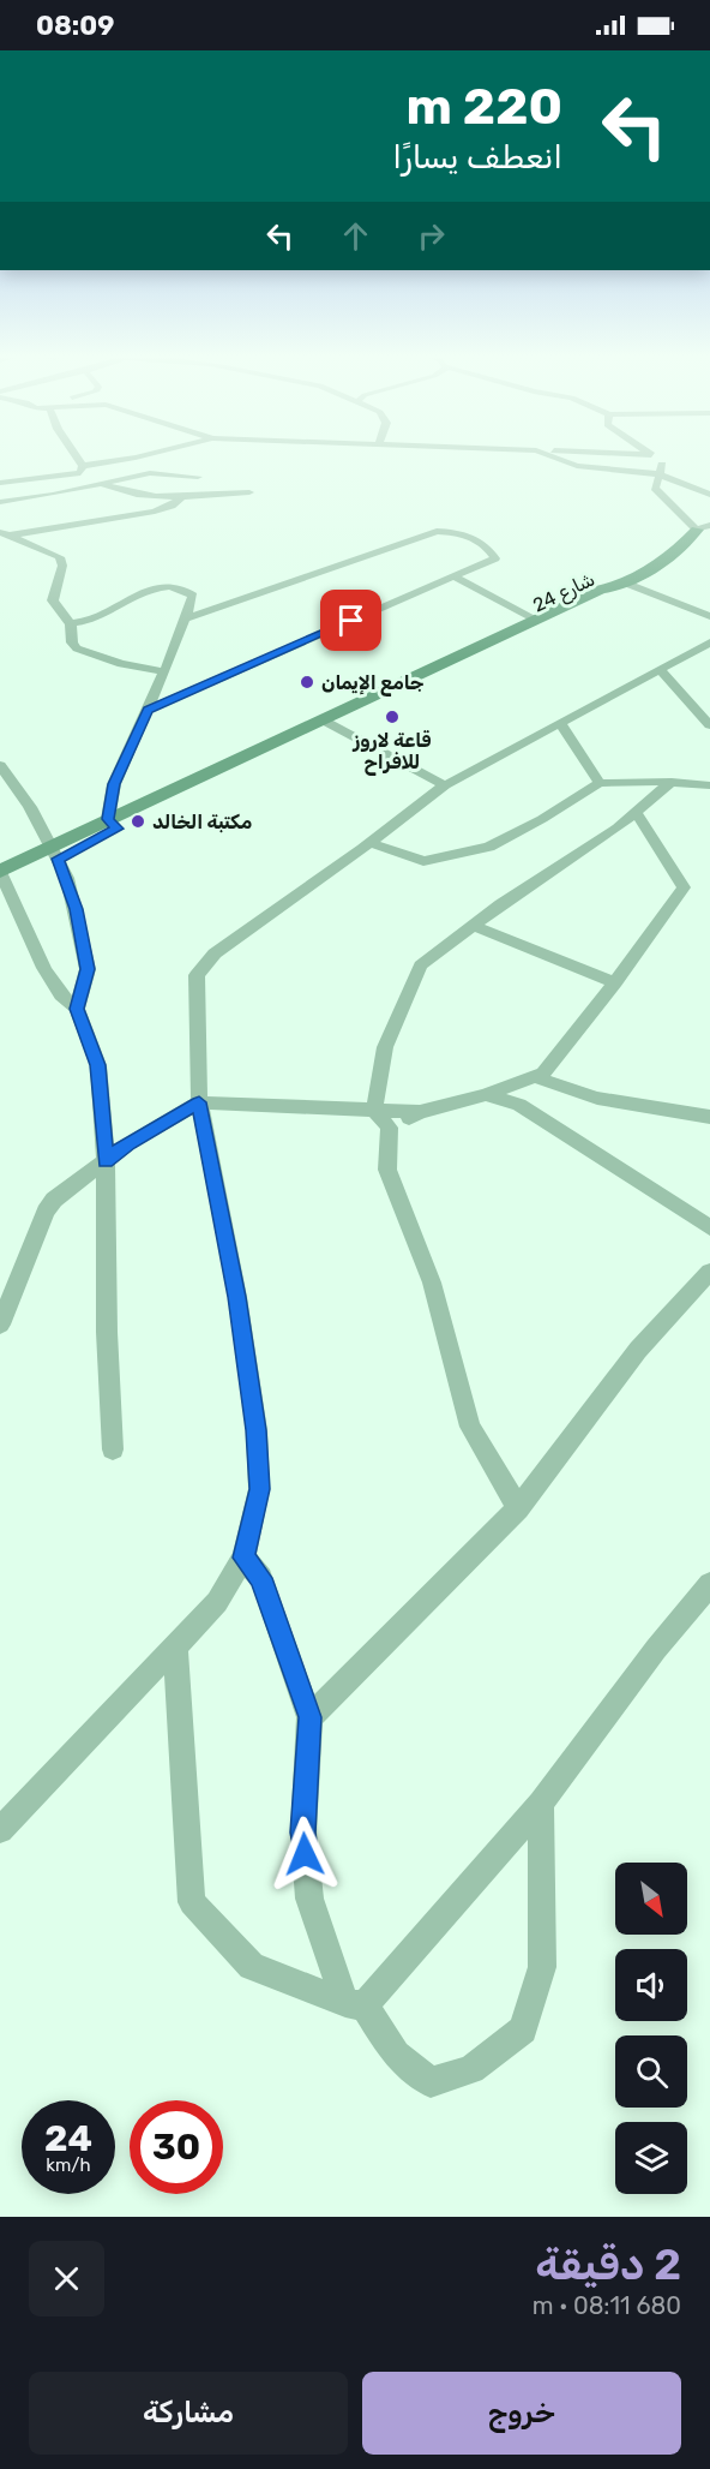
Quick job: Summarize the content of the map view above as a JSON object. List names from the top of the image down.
{
  "streets": {
    "street": ["شارع 24"]
  },
  "places": ["جامع الإيمان", "قاعة لاروز للافراح", "مكتبة الخالد"],
  "north": "bottom right",
  "page": {
    "status": "08:09",
    "turn": ["220 m", "انعطف يسارًا"],
    "speed": "24 km/h",
    "limit": "30",
    "heading": ["2 دقيقة", "680 m · 08:11"],
    "buttons": ["خروج", "مشاركة"]
  }
}
